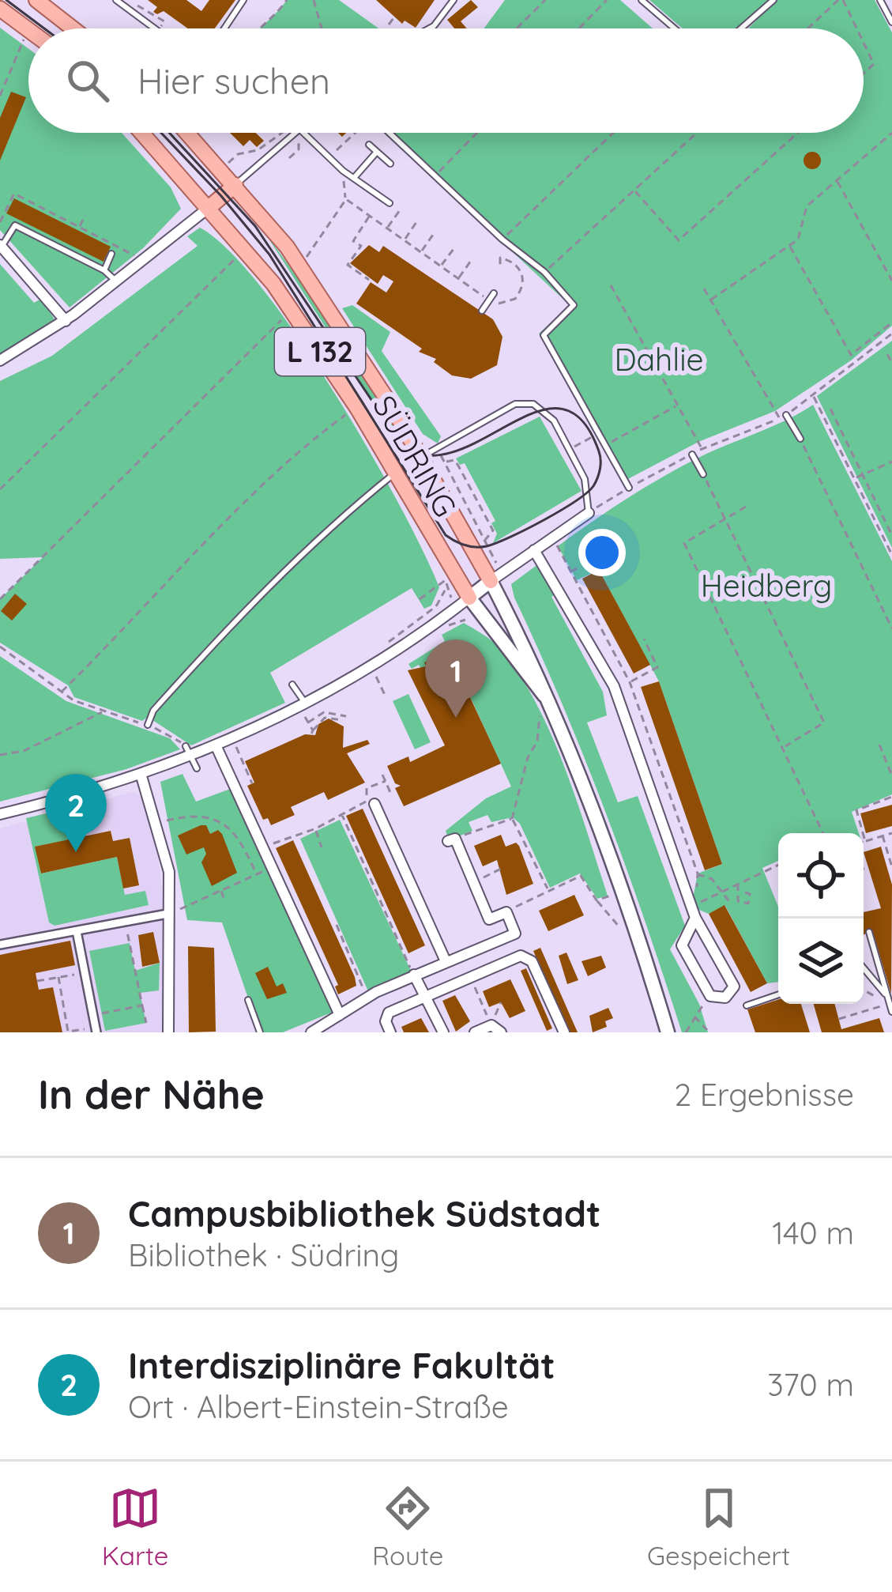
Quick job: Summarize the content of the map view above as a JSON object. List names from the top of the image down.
{
  "streets": {
    "main road": ["L 132", "SÜDRING"]
  },
  "parks": ["Dahlie", "Heidberg"],
  "page": {
    "search": "Hier suchen",
    "pins": ["1", "2"],
    "heading": ["In der Nähe", "2 Ergebnisse"],
    "list": [
      {
        "mark": "1",
        "name": "Campusbibliothek Südstadt",
        "note": "Bibliothek · Südring",
        "value": "140 m"
      },
      {
        "mark": "2",
        "name": "Interdisziplinäre Fakultät",
        "note": "Ort · Albert-Einstein-Straße",
        "value": "370 m"
      }
    ],
    "nav": ["Karte", "Route", "Gespeichert"]
  }
}
